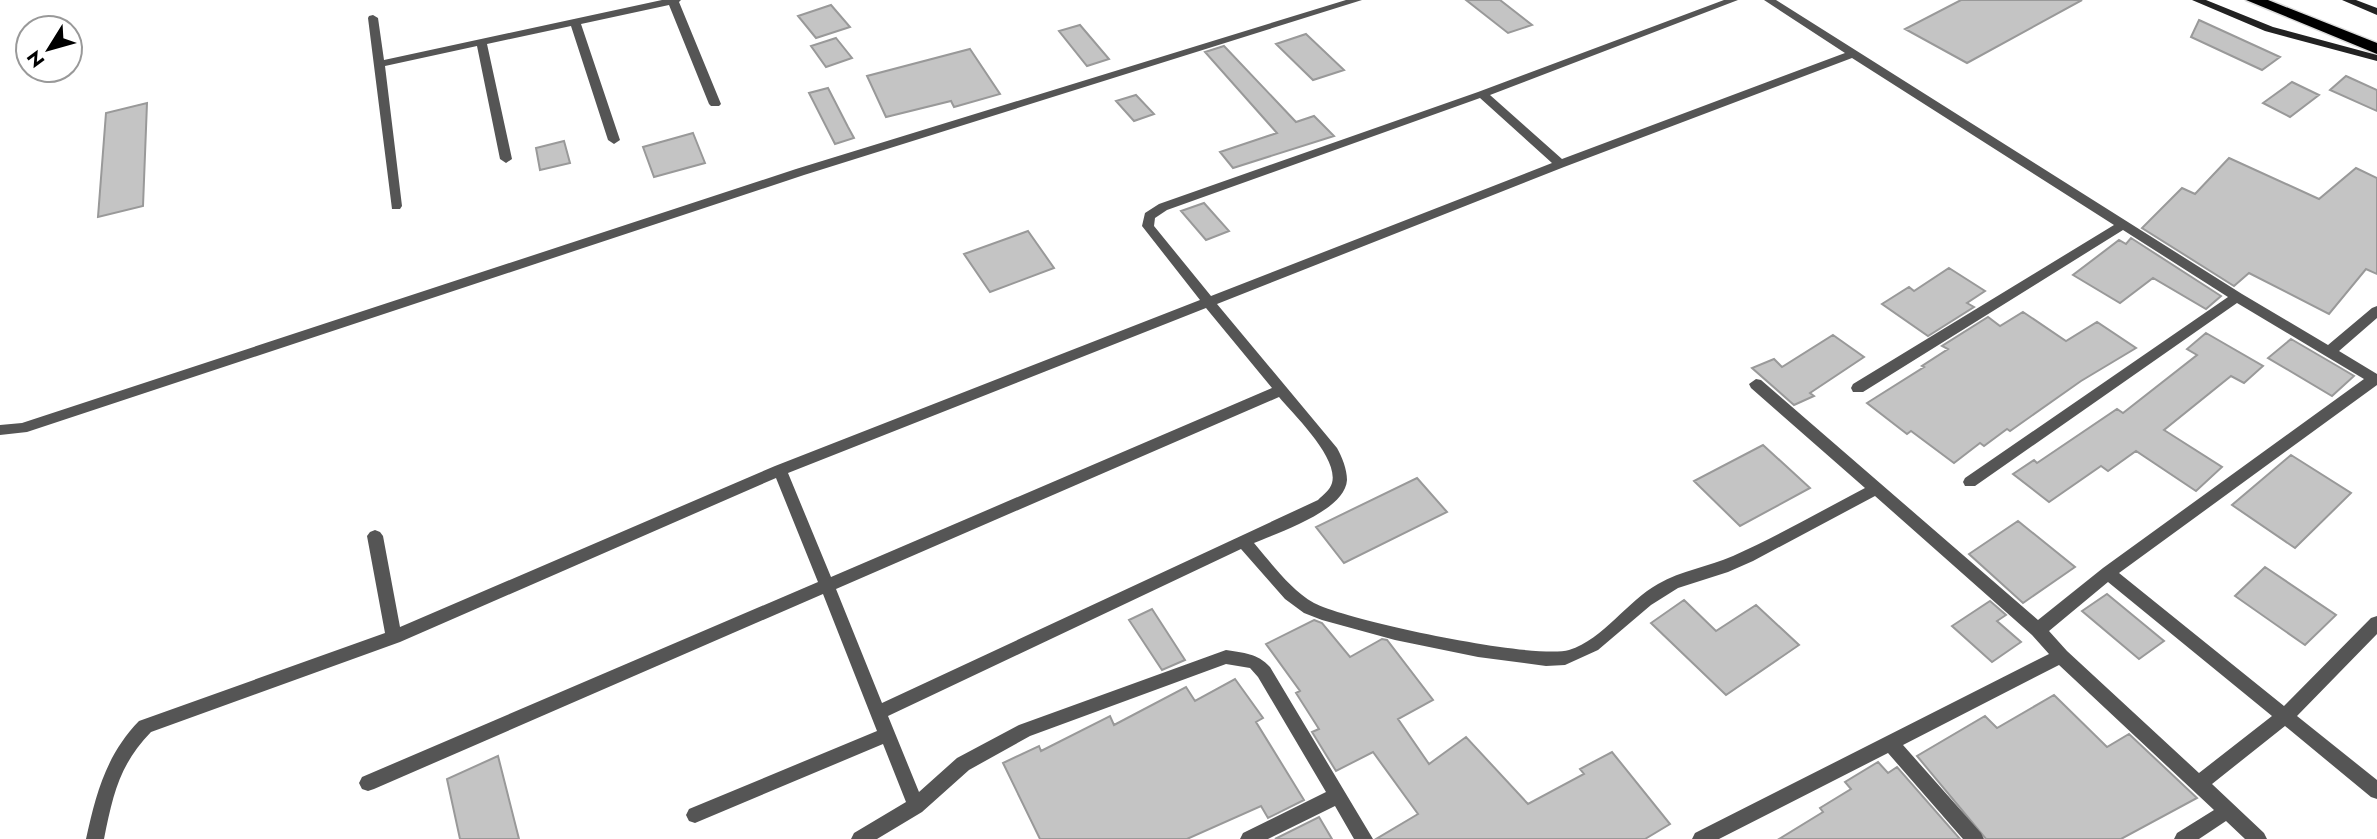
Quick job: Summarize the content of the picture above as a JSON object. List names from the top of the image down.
{
  "north": "bottom left"
}
